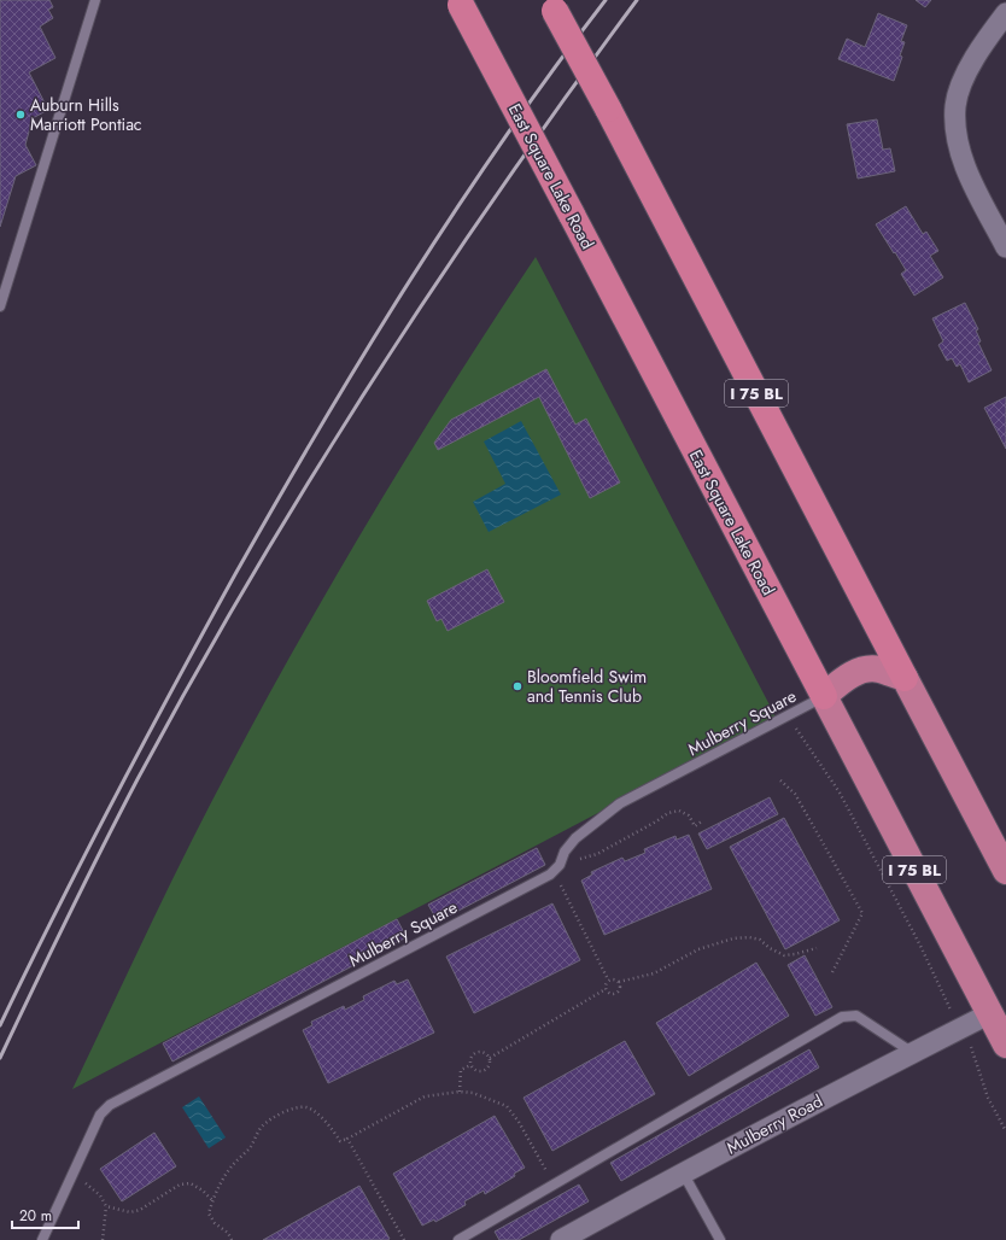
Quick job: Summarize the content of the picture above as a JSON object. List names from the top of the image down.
{
  "streets": {
    "highway": ["East Square Lake Road", "I 75 BL"],
    "street": ["Mulberry Road"],
    "lane": ["Mulberry Square"]
  },
  "crossings": [
    ["East Square Lake Road", "Mulberry Square"],
    ["East Square Lake Road", "Mulberry Road"]
  ],
  "places": ["Auburn Hills Marriott Pontiac", "Bloomfield Swim and Tennis Club"],
  "scale_bar": "20 m"
}
